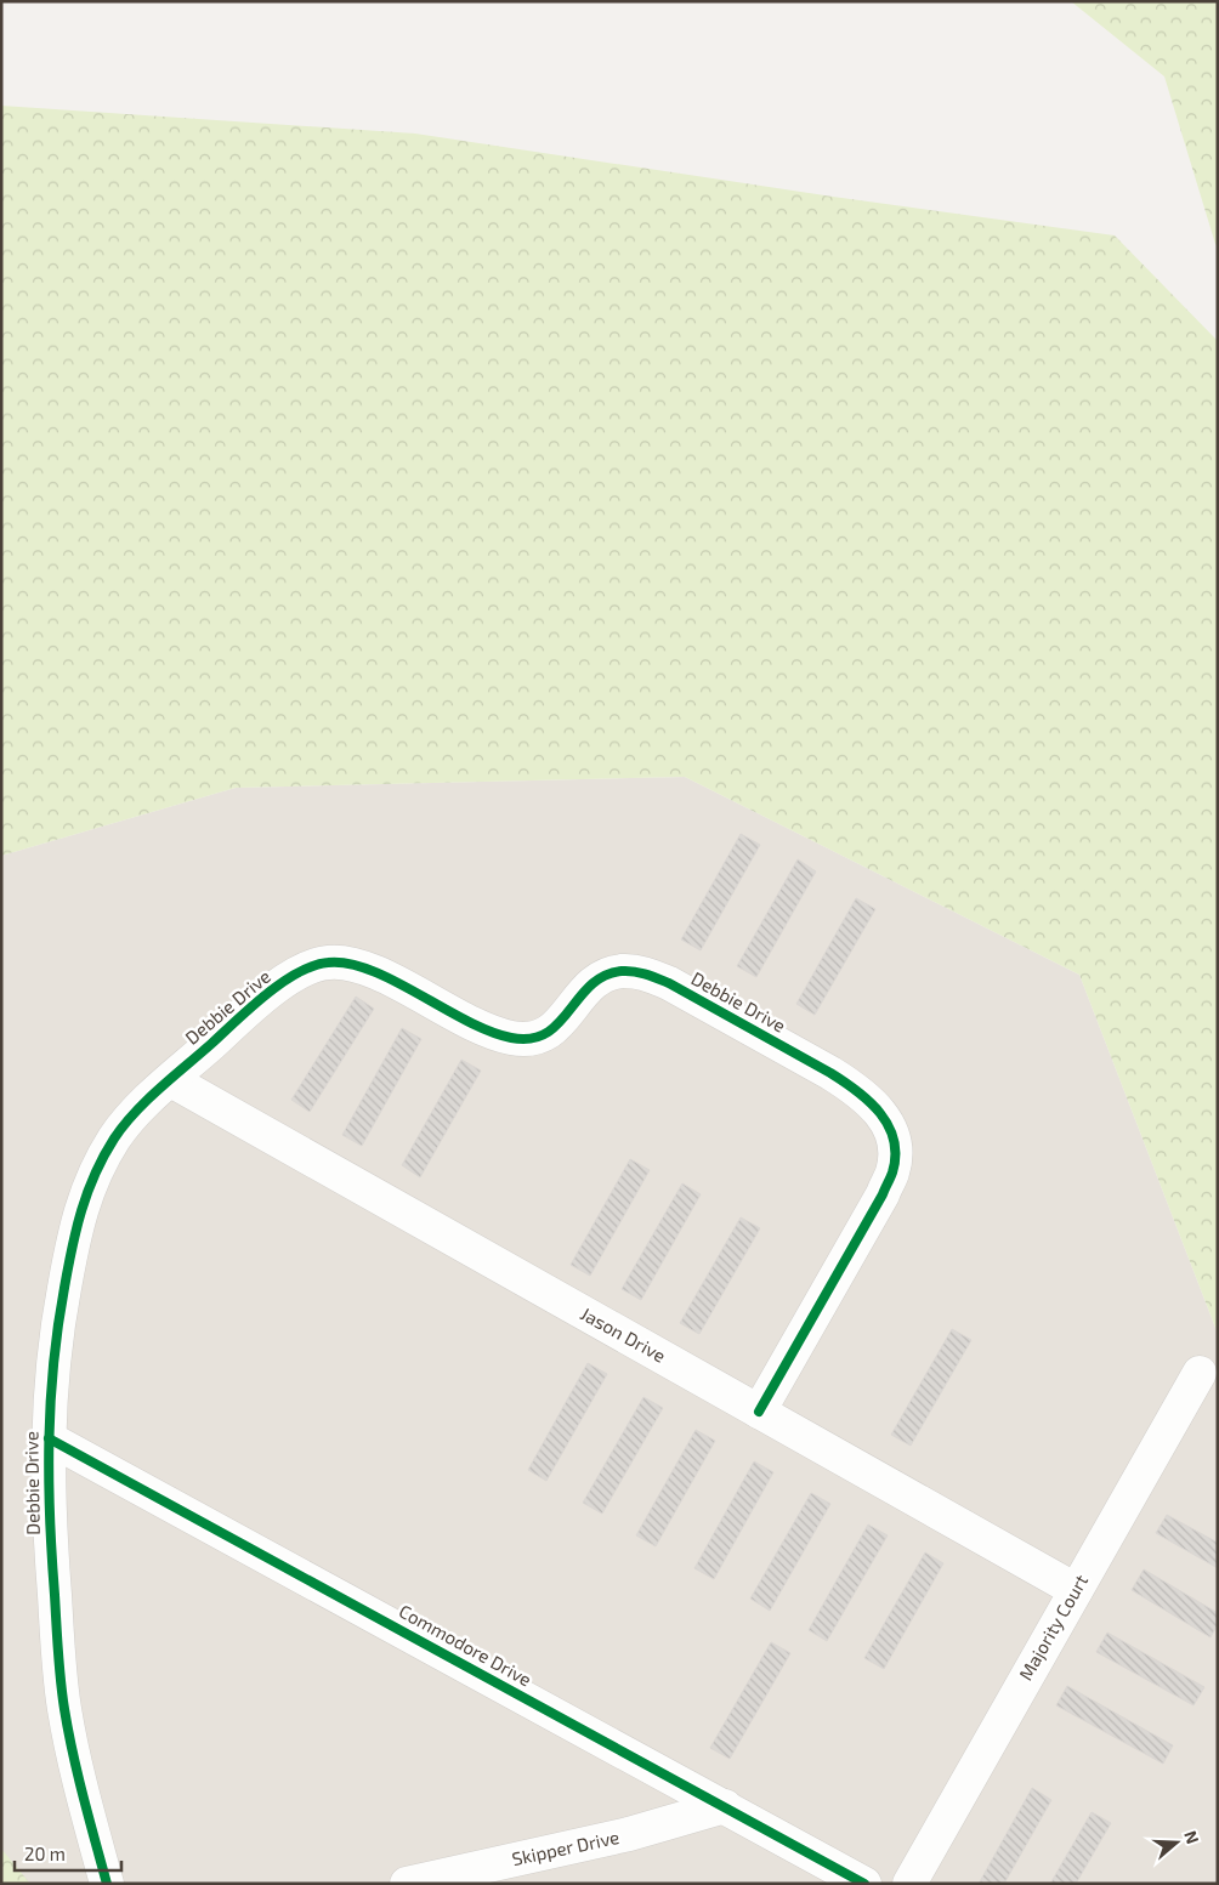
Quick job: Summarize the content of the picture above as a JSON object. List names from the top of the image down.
{
  "streets": {
    "street": [
      "Debbie Drive",
      "Jason Drive",
      "Majority Court",
      "Commodore Drive",
      "Skipper Drive"
    ]
  },
  "crossings": [
    ["Debbie Drive", "Jason Drive"],
    ["Debbie Drive", "Commodore Drive"],
    ["Jason Drive", "Majority Court"],
    ["Commodore Drive", "Skipper Drive"]
  ],
  "scale_bar": "20 m",
  "north": "right"
}
